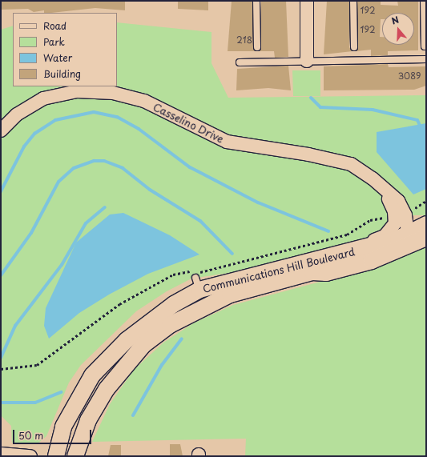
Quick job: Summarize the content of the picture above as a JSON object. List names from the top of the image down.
{
  "streets": {
    "street": ["Casselino Drive", "Communications Hill Boulevard"]
  },
  "crossings": [
    ["Casselino Drive", "Communications Hill Boulevard"]
  ],
  "house_numbers": [
    "192",
    "192",
    "218",
    "3089"
  ],
  "legend": [
    "Road",
    "Park",
    "Water",
    "Building"
  ],
  "scale_bar": "50 m",
  "north": "top"
}
